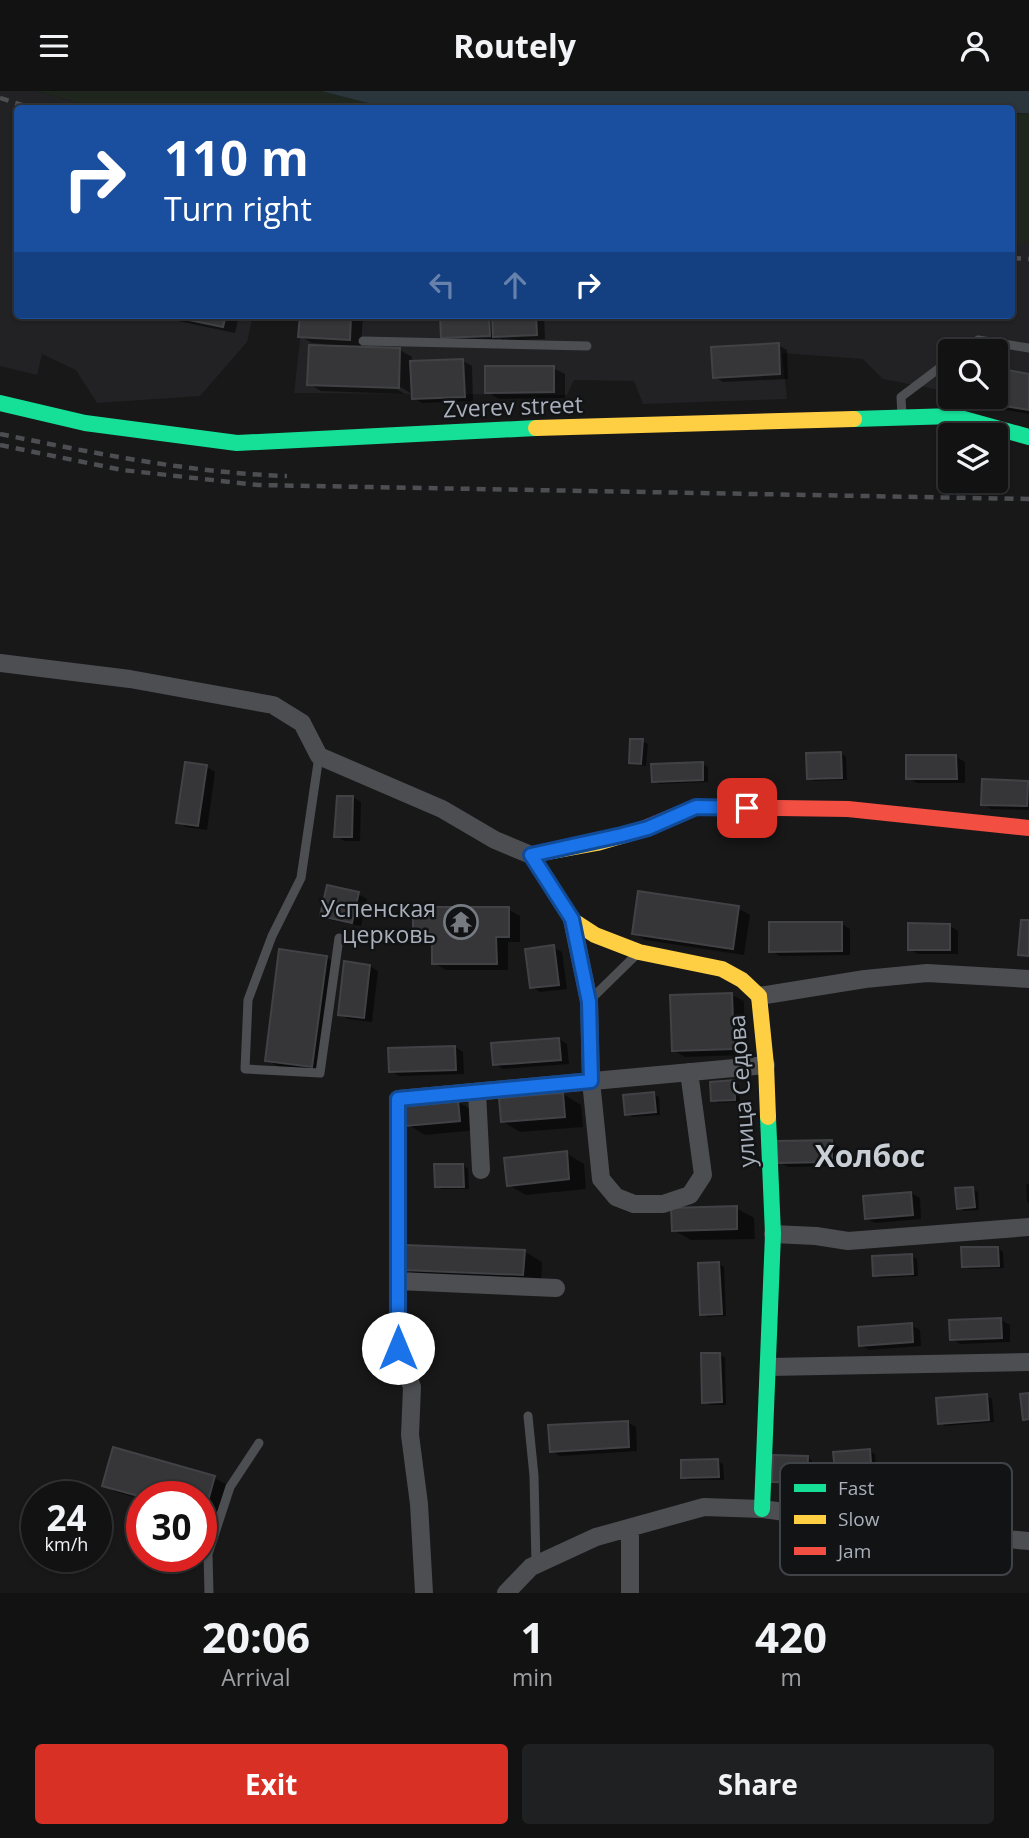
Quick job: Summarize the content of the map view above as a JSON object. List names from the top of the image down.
{
  "streets": {
    "street": ["Zverev street", "улица Седова"]
  },
  "districts": ["Холбос"],
  "places": {
    "temple": ["Успенская церковь"]
  },
  "legend": ["Fast", "Slow", "Jam"],
  "page": {
    "header": "Routely",
    "turn": ["110 m", "Turn right"],
    "speed": "24 km/h",
    "limit": "30",
    "eta": [
      "20:06",
      "Arrival",
      "1",
      "min",
      "420",
      "m"
    ],
    "buttons": ["Exit", "Share"]
  }
}
